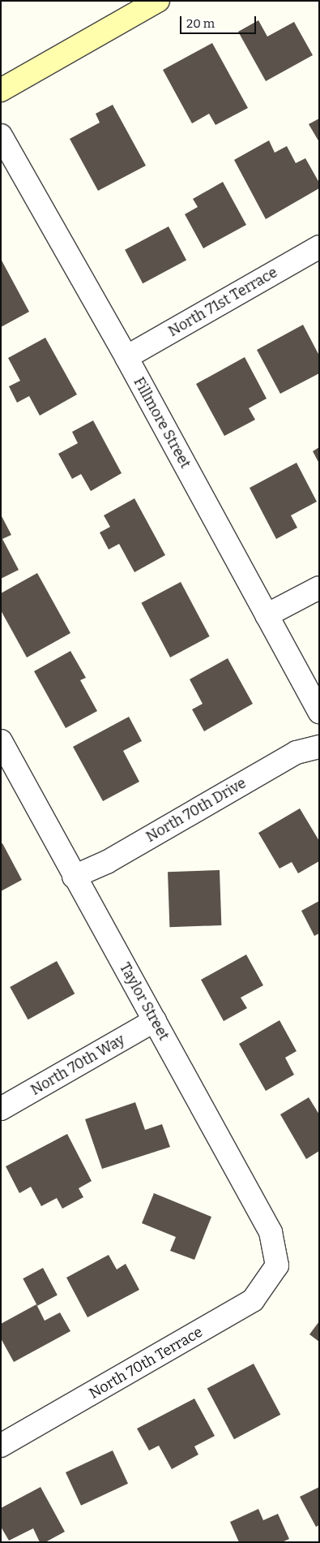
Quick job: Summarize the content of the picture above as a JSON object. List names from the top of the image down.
{
  "streets": {
    "street": [
      "North 71st Terrace",
      "Fillmore Street",
      "North 70th Drive",
      "Taylor Street",
      "North 70th Way",
      "North 70th Terrace"
    ]
  },
  "crossings": [
    ["North 71st Terrace", "Fillmore Street"],
    ["North 70th Drive", "Taylor Street"],
    ["Taylor Street", "North 70th Way"],
    ["Taylor Street", "North 70th Terrace"]
  ],
  "scale_bar": "20 m"
}
